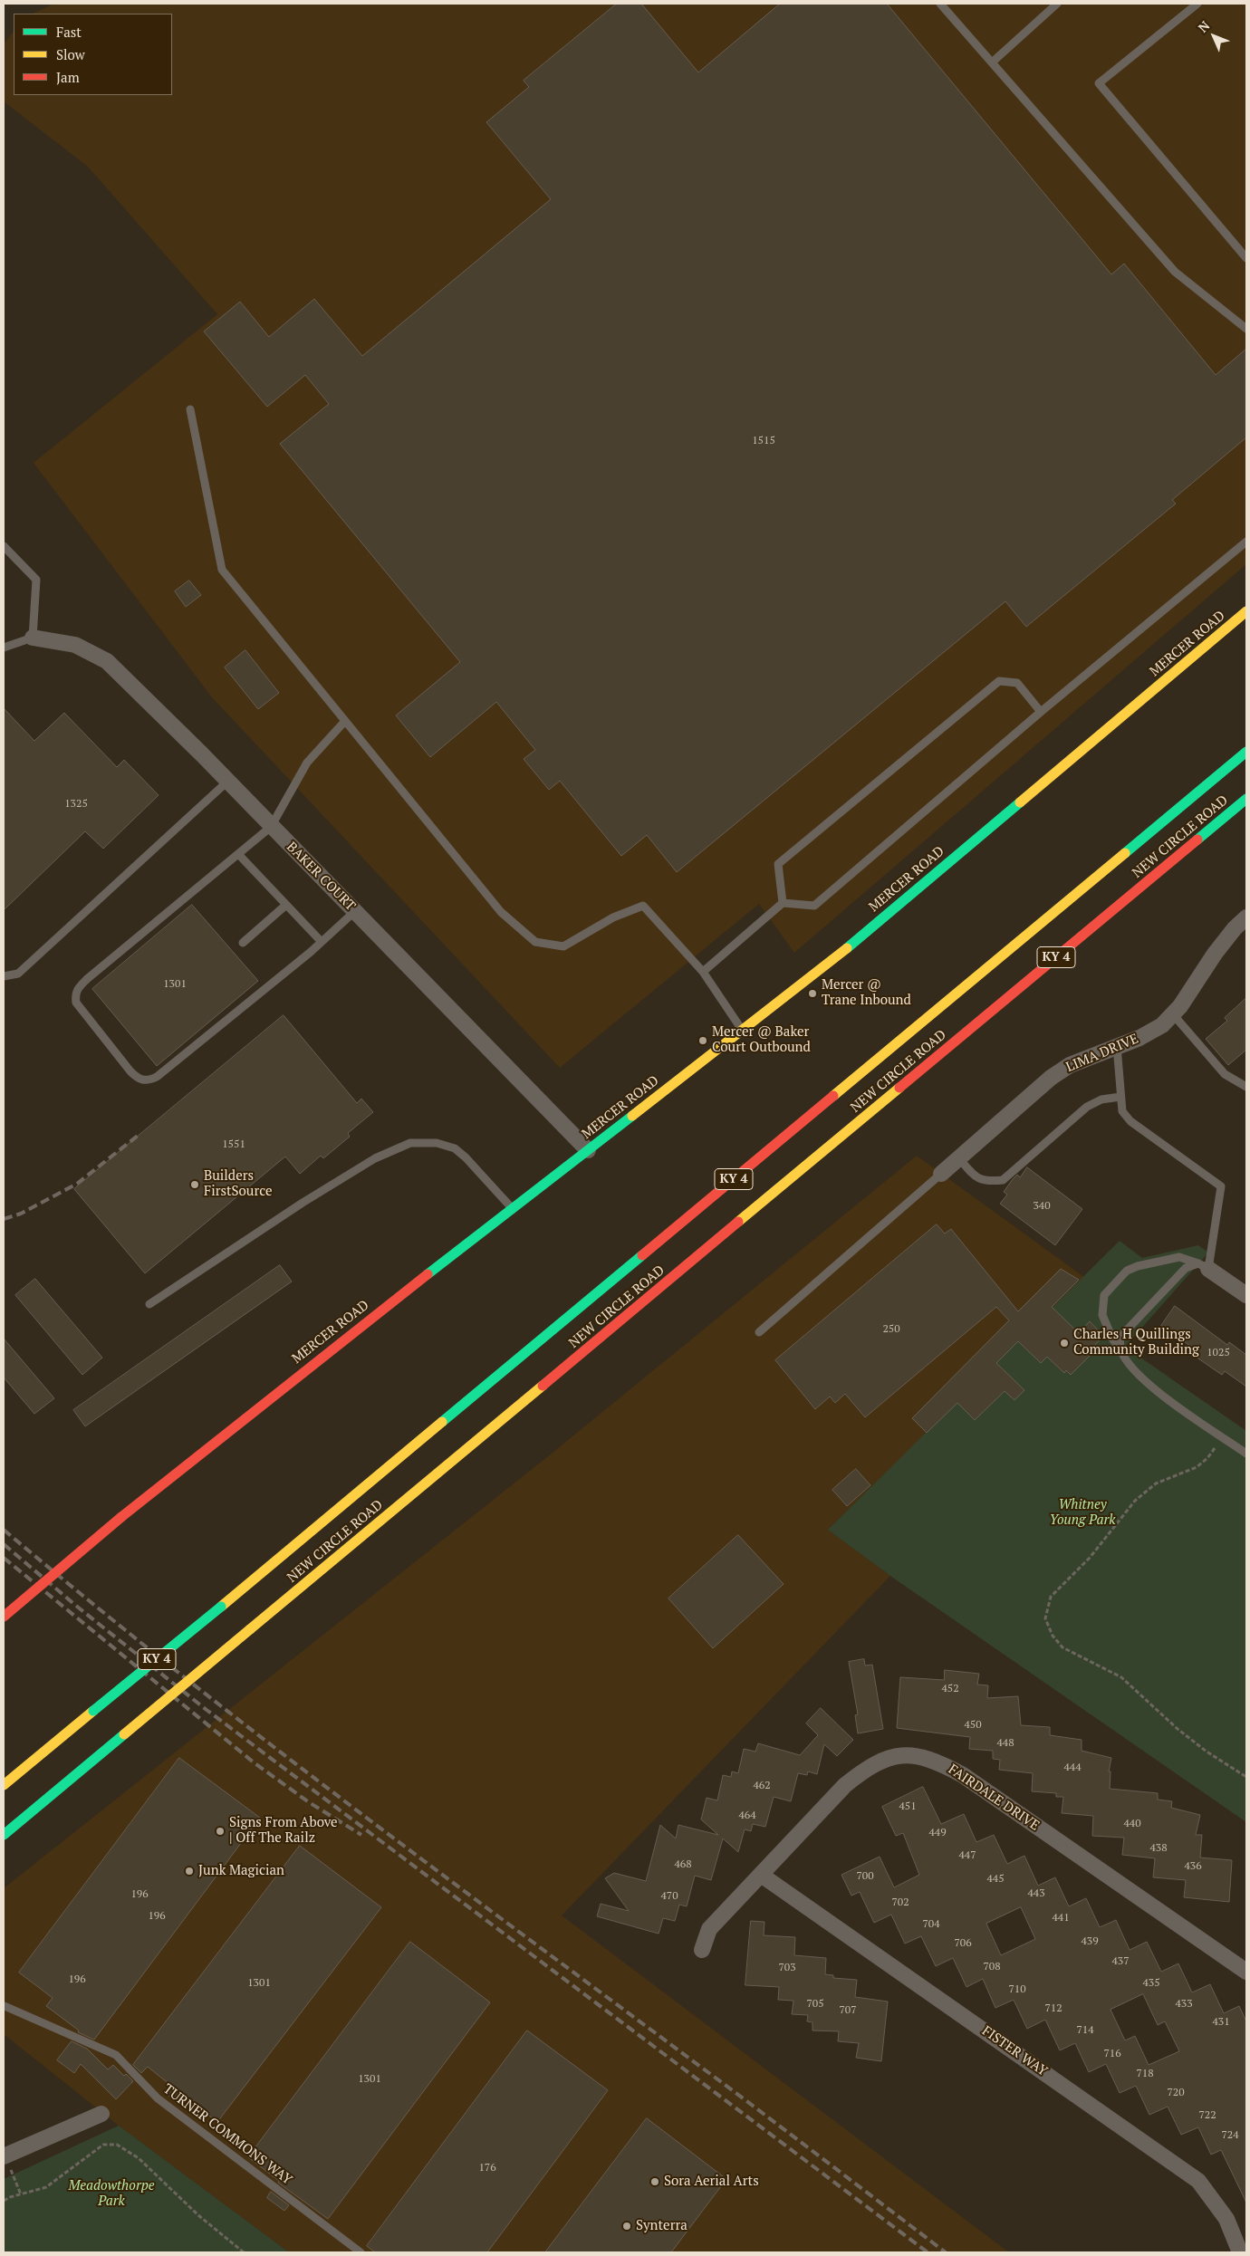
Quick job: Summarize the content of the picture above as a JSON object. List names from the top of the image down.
{
  "streets": {
    "main road": ["MERCER ROAD", "NEW CIRCLE ROAD", "KY 4"],
    "street": [
      "BAKER COURT",
      "LIMA DRIVE",
      "FAIRDALE DRIVE",
      "FISTER WAY"
    ],
    "lane": ["TURNER COMMONS WAY"]
  },
  "crossings": [
    ["MERCER ROAD", "BAKER COURT"],
    ["FAIRDALE DRIVE", "FISTER WAY"]
  ],
  "parks": ["Whitney Young Park", "Meadowthorpe Park"],
  "places": [
    "Mercer @ Trane Inbound",
    "Mercer @ Baker Court Outbound",
    "Builders FirstSource",
    "Charles H Quillings Community Building",
    "Signs From Above | Off The Railz",
    "Junk Magician",
    "Sora Aerial Arts",
    "Synterra"
  ],
  "house_numbers": [
    "1515",
    "1325",
    "1301",
    "1551",
    "340",
    "250",
    "1025",
    "452",
    "450",
    "448",
    "444",
    "462",
    "451",
    "464",
    "440",
    "449",
    "438",
    "447",
    "468",
    "436",
    "700",
    "445",
    "443",
    "196",
    "470",
    "702",
    "196",
    "441",
    "704",
    "439",
    "706",
    "437",
    "708",
    "703",
    "196",
    "1301",
    "435",
    "710",
    "705",
    "433",
    "712",
    "707",
    "431",
    "714",
    "716",
    "718",
    "1301",
    "720",
    "722",
    "724",
    "176"
  ],
  "legend": ["Fast", "Slow", "Jam"],
  "north": "top left"
}
